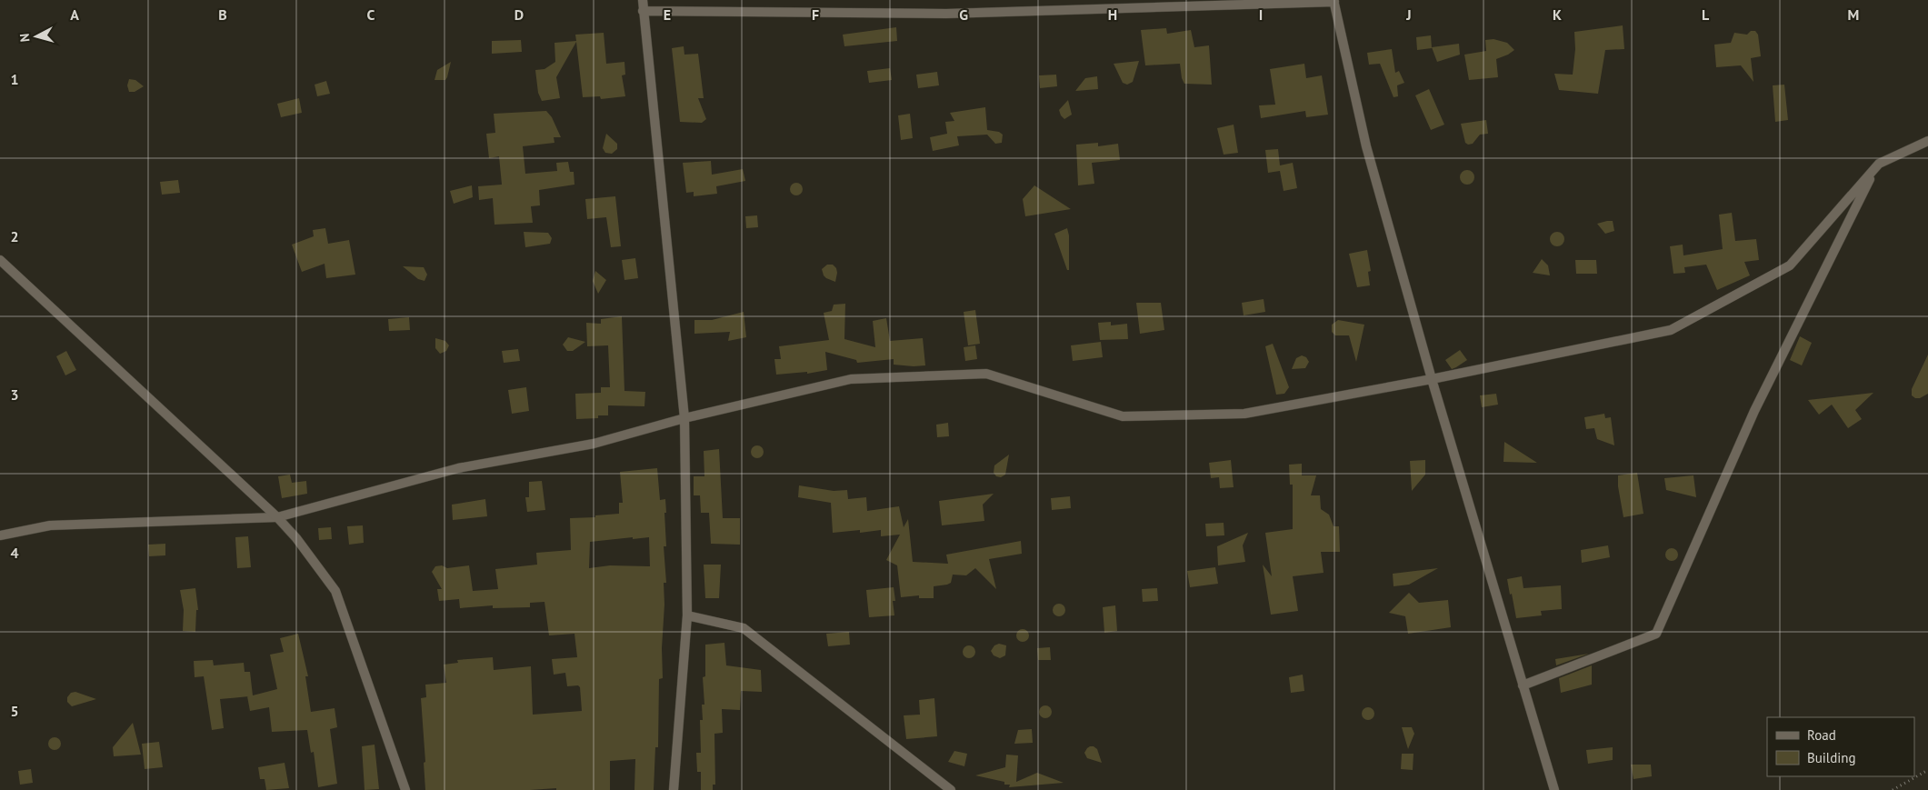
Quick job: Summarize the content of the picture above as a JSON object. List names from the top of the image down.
{
  "legend": ["Road", "Building"],
  "north": "left",
  "grid": {
    "columns": [
      "A",
      "B",
      "C",
      "D",
      "E",
      "F",
      "G",
      "H",
      "I",
      "J",
      "K",
      "L",
      "M"
    ],
    "rows": [
      "1",
      "2",
      "3",
      "4",
      "5"
    ]
  }
}
